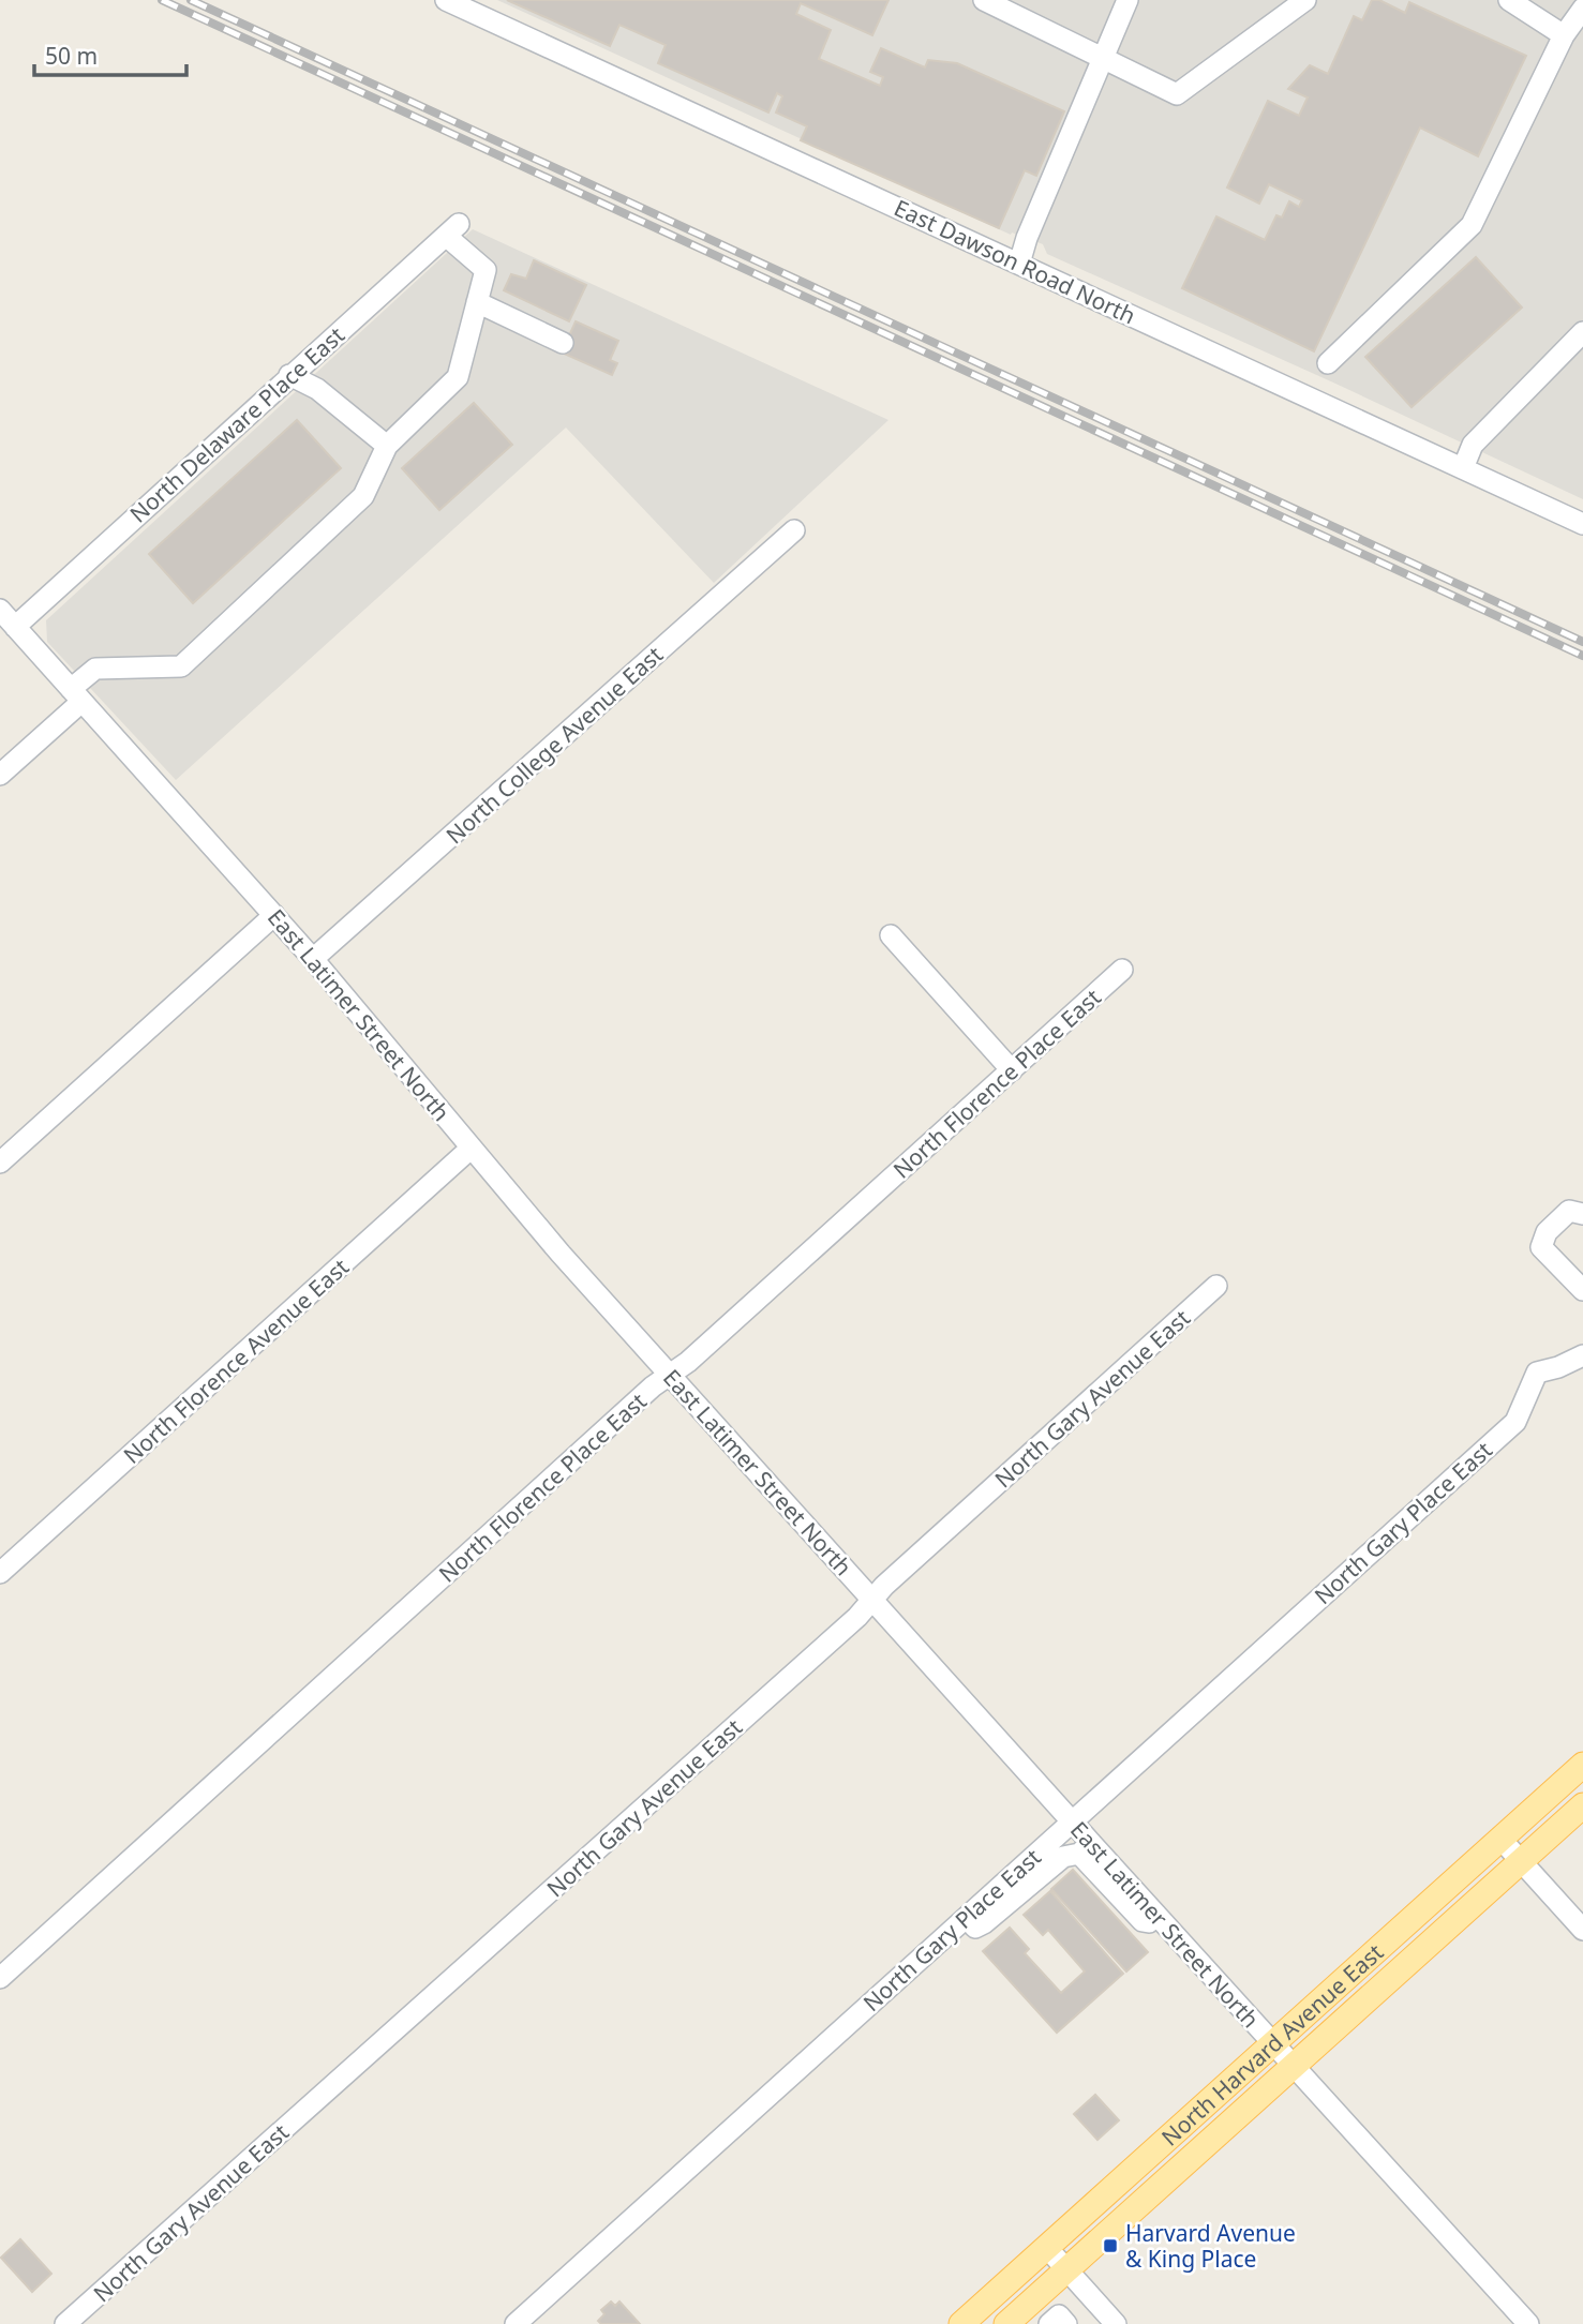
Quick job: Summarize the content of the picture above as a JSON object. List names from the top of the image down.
{
  "streets": {
    "main road": ["North Harvard Avenue East"],
    "street": [
      "East Dawson Road North",
      "North Delaware Place East",
      "North College Avenue East",
      "East Latimer Street North",
      "North Florence Place East",
      "North Florence Avenue East",
      "North Gary Avenue East",
      "North Gary Place East"
    ]
  },
  "crossings": [
    ["North Delaware Place East", "East Latimer Street North"],
    ["North College Avenue East", "East Latimer Street North"],
    ["East Latimer Street North", "North Florence Place East"],
    ["East Latimer Street North", "North Florence Avenue East"],
    ["East Latimer Street North", "North Gary Avenue East"],
    ["East Latimer Street North", "North Gary Place East"],
    ["East Latimer Street North", "North Harvard Avenue East"]
  ],
  "places": {
    "transit": ["Harvard Avenue & King Place"]
  },
  "scale_bar": "50 m"
}
